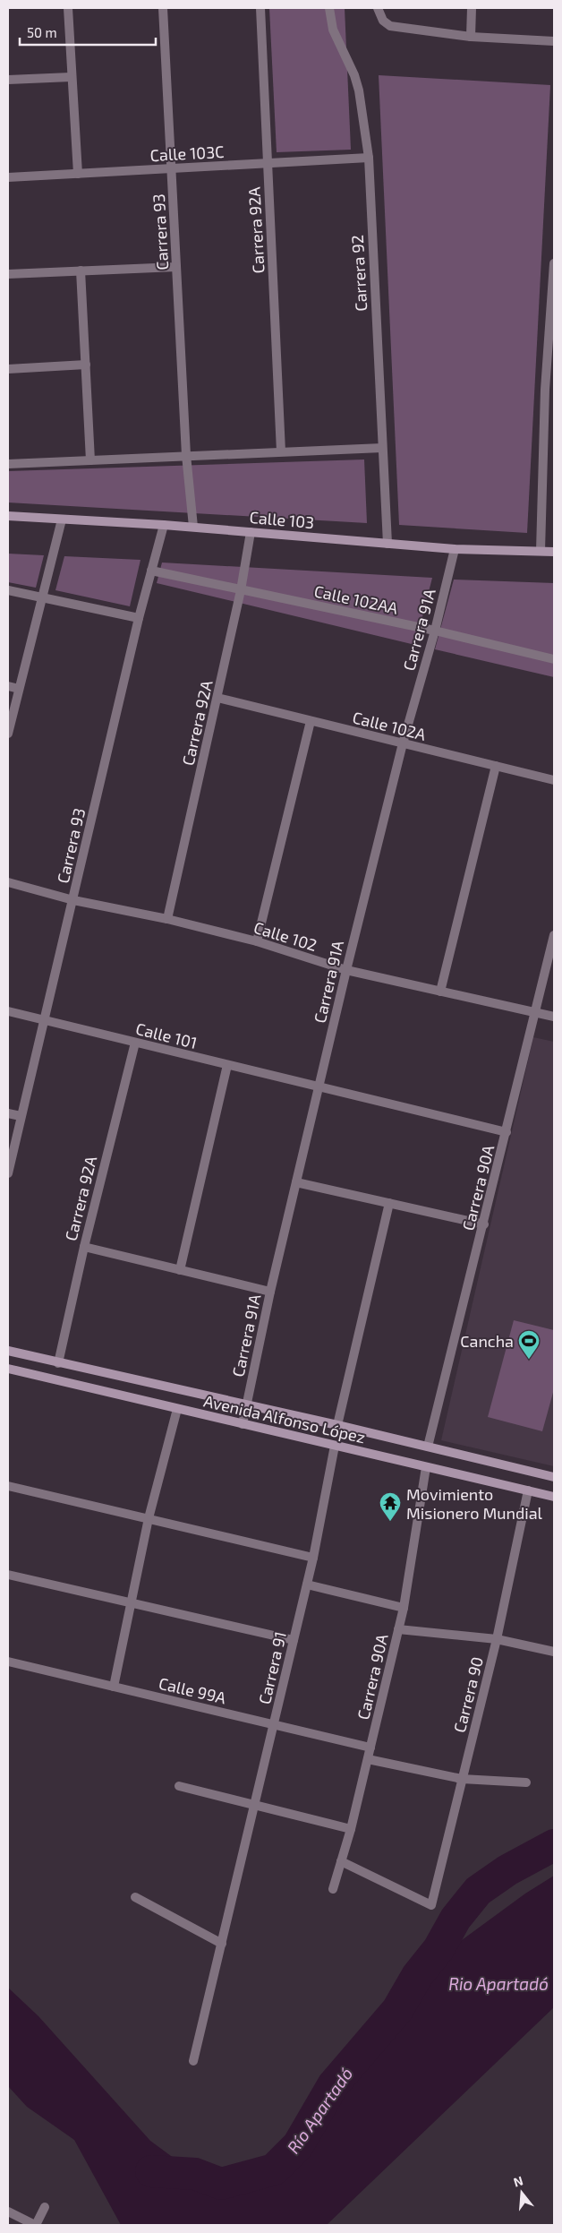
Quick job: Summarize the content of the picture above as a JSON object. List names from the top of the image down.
{
  "streets": {
    "street": [
      "Calle 103C",
      "Carrera 92A",
      "Carrera 93",
      "Carrera 92",
      "Calle 103",
      "Calle 102AA",
      "Carrera 91A",
      "Calle 102A",
      "Calle 102",
      "Calle 101",
      "Carrera 90A",
      "Avenida Alfonso López",
      "Carrera 91",
      "Calle 99A",
      "Carrera 90"
    ]
  },
  "crossings": [
    ["Calle 103C", "Carrera 92A"],
    ["Calle 103C", "Carrera 93"],
    ["Calle 103C", "Carrera 92"],
    ["Carrera 92A", "Calle 103"],
    ["Carrera 92A", "Calle 102AA"],
    ["Carrera 92A", "Calle 102A"],
    ["Carrera 92A", "Calle 102"],
    ["Carrera 92A", "Calle 101"],
    ["Carrera 92A", "Avenida Alfonso López"],
    ["Carrera 93", "Calle 103"],
    ["Carrera 93", "Calle 102AA"],
    ["Carrera 93", "Calle 102"],
    ["Carrera 93", "Calle 101"],
    ["Carrera 92", "Calle 103"],
    ["Calle 103", "Carrera 91A"],
    ["Calle 102AA", "Carrera 91A"],
    ["Carrera 91A", "Calle 102A"],
    ["Carrera 91A", "Calle 102"],
    ["Carrera 91A", "Calle 101"],
    ["Carrera 91A", "Avenida Alfonso López"],
    ["Calle 102", "Carrera 90A"],
    ["Calle 101", "Carrera 90A"],
    ["Carrera 90A", "Avenida Alfonso López"],
    ["Carrera 90A", "Calle 99A"],
    ["Carrera 90A", "Carrera 90"],
    ["Avenida Alfonso López", "Carrera 91"],
    ["Avenida Alfonso López", "Carrera 90"],
    ["Carrera 91", "Calle 99A"]
  ],
  "water": ["Rio Apartadó", "Río Apartadó"],
  "places": {
    "sports": ["Cancha"],
    "temple": ["Movimiento Misionero Mundial"]
  },
  "scale_bar": "50 m",
  "north": "top"
}
